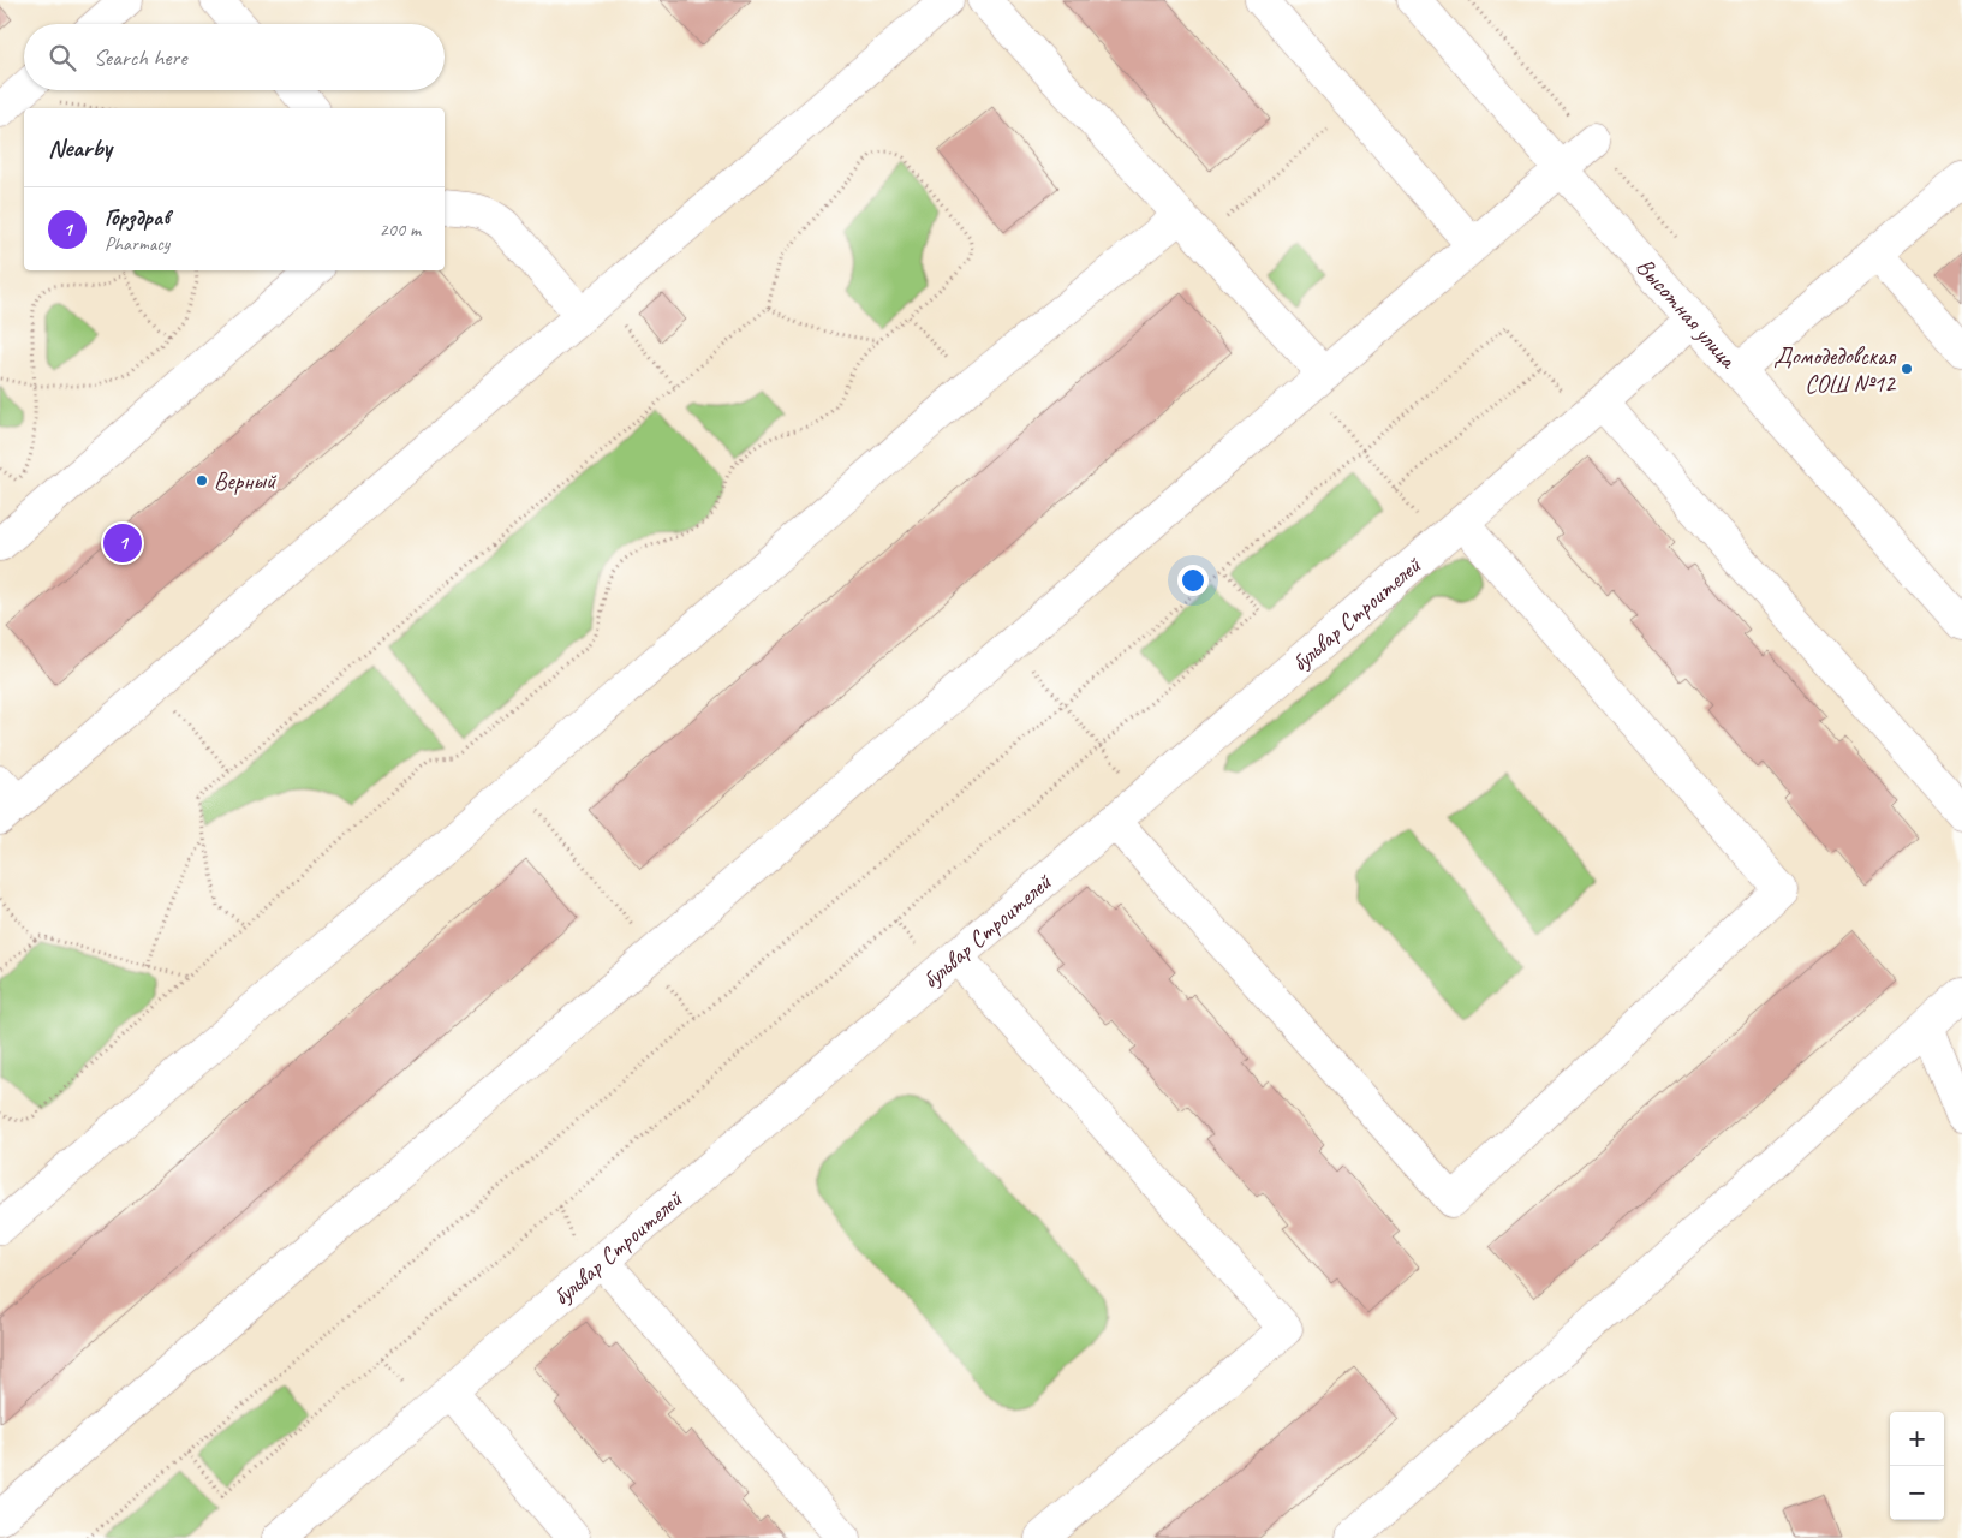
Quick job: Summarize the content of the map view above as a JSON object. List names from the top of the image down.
{
  "streets": {
    "street": ["Высотная улица", "бульвар Строителей"]
  },
  "crossings": [
    ["Высотная улица", "бульвар Строителей"]
  ],
  "places": ["Домодедовская СОШ №12", "Верный"],
  "page": {
    "search": "Search here",
    "heading": "Nearby",
    "list": [
      {
        "mark": "1",
        "name": "Горздрав",
        "note": "Pharmacy",
        "value": "200 m"
      }
    ],
    "pins": "1",
    "map_buttons": ["+", "−"]
  }
}
